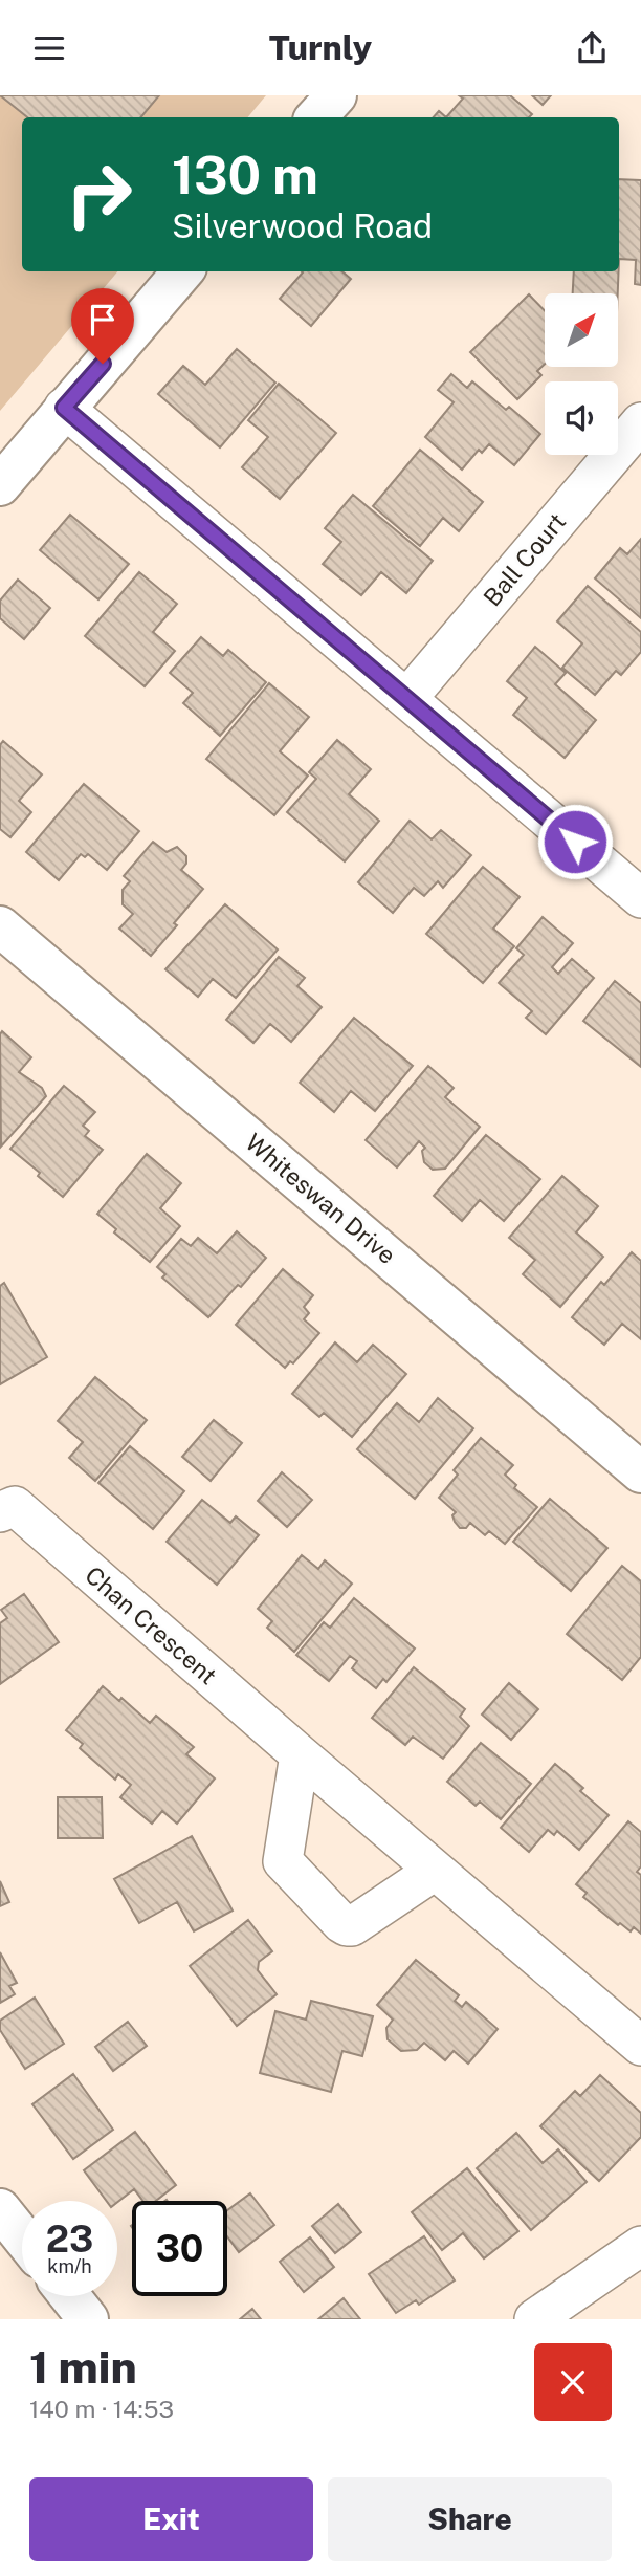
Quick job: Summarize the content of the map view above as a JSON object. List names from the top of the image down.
{
  "streets": {
    "street": ["Ball Court", "Whiteswan Drive", "Chan Crescent"]
  },
  "north": "top right",
  "page": {
    "header": "Turnly",
    "turn": ["130 m", "Silverwood Road"],
    "speed": "23 km/h",
    "limit": "30",
    "heading": ["1 min", "140 m · 14:53"],
    "buttons": ["Exit", "Share"]
  }
}
